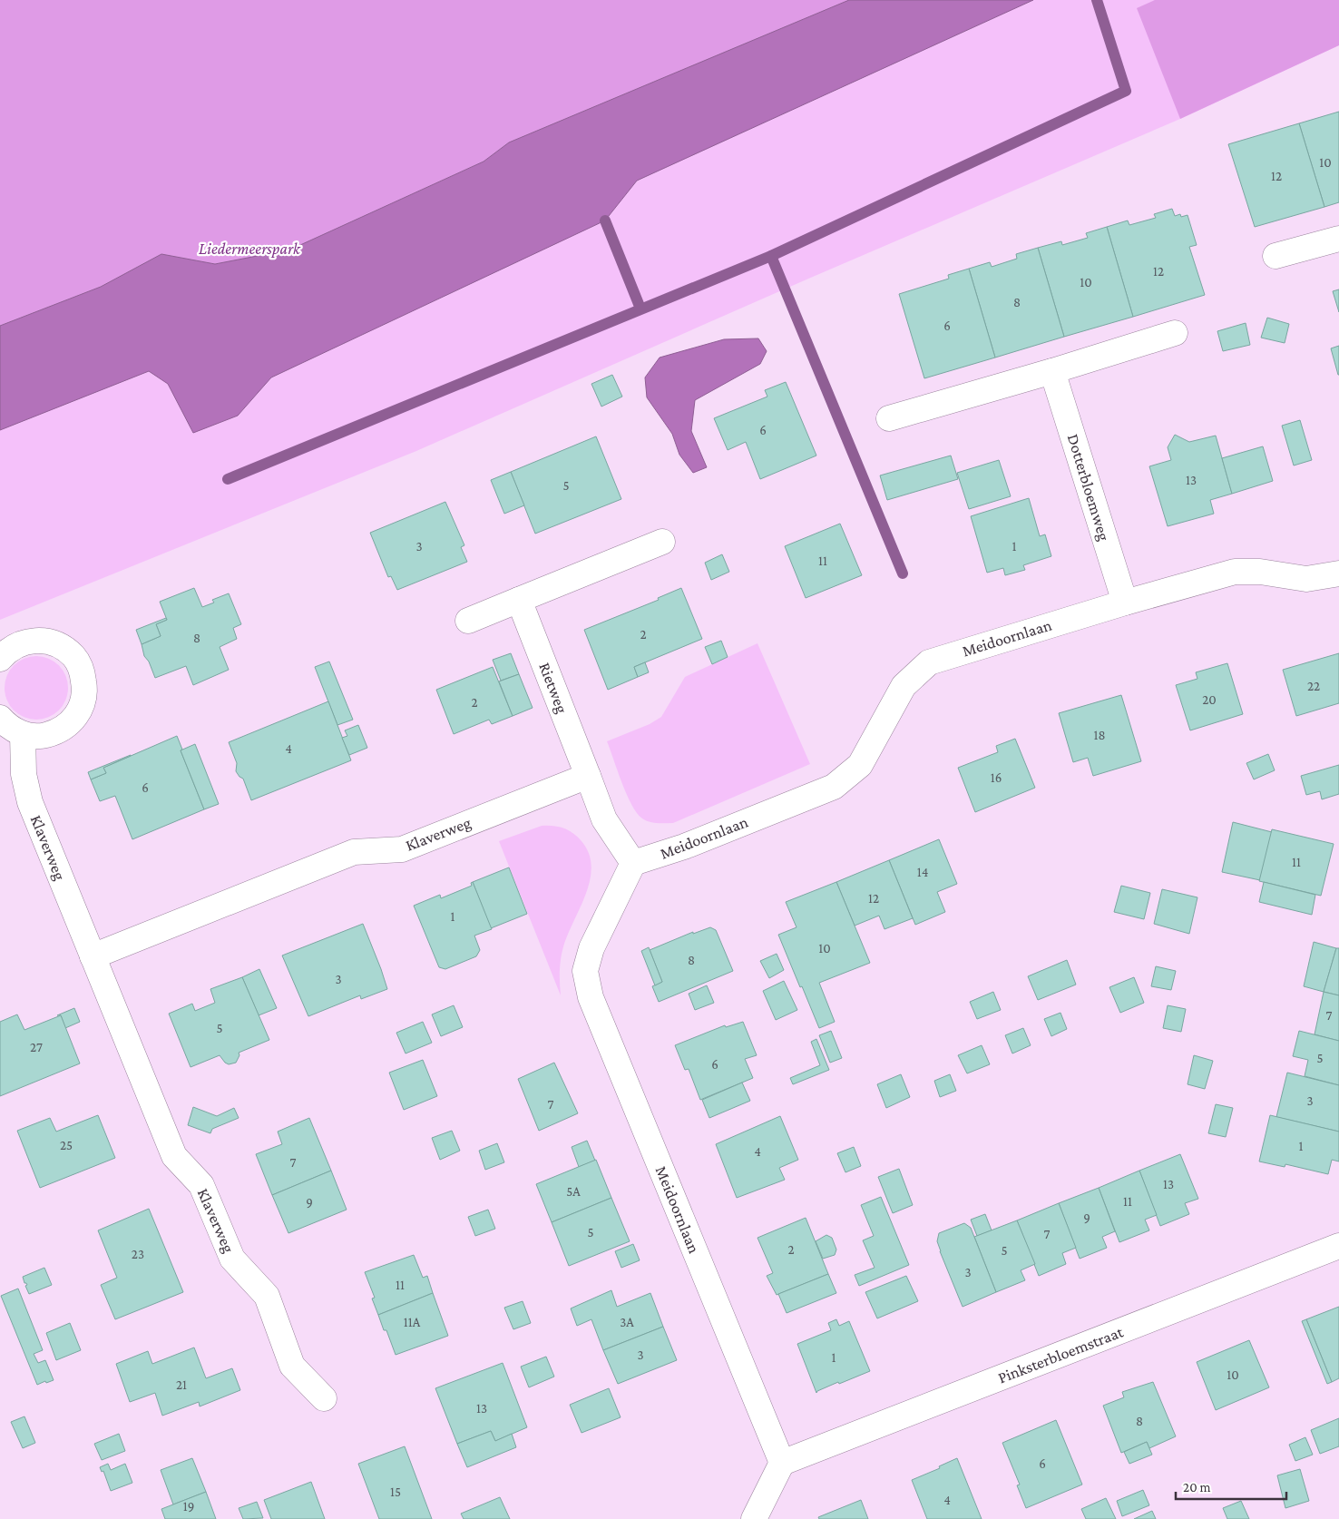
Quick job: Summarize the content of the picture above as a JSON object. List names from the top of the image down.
{
  "streets": {
    "street": [
      "Dotterbloemweg",
      "Meidoornlaan",
      "Rietweg",
      "Klaverweg",
      "Pinksterbloemstraat"
    ]
  },
  "crossings": [
    ["Dotterbloemweg", "Meidoornlaan"],
    ["Meidoornlaan", "Pinksterbloemstraat"],
    ["Rietweg", "Klaverweg"]
  ],
  "parks": ["Liedermeerspark"],
  "house_numbers": [
    "10",
    "12",
    "12",
    "10",
    "8",
    "6",
    "6",
    "13",
    "5",
    "3",
    "1",
    "11",
    "2",
    "8",
    "22",
    "20",
    "2",
    "18",
    "4",
    "16",
    "6",
    "11",
    "14",
    "12",
    "1",
    "10",
    "8",
    "3",
    "7",
    "5",
    "27",
    "5",
    "6",
    "3",
    "7",
    "25",
    "1",
    "4",
    "7",
    "13",
    "5A",
    "11",
    "9",
    "9",
    "5",
    "7",
    "2",
    "5",
    "23",
    "3",
    "11",
    "11A",
    "3A",
    "3",
    "1",
    "10",
    "21",
    "13",
    "8",
    "6",
    "15",
    "4",
    "19"
  ],
  "scale_bar": "20 m"
}
